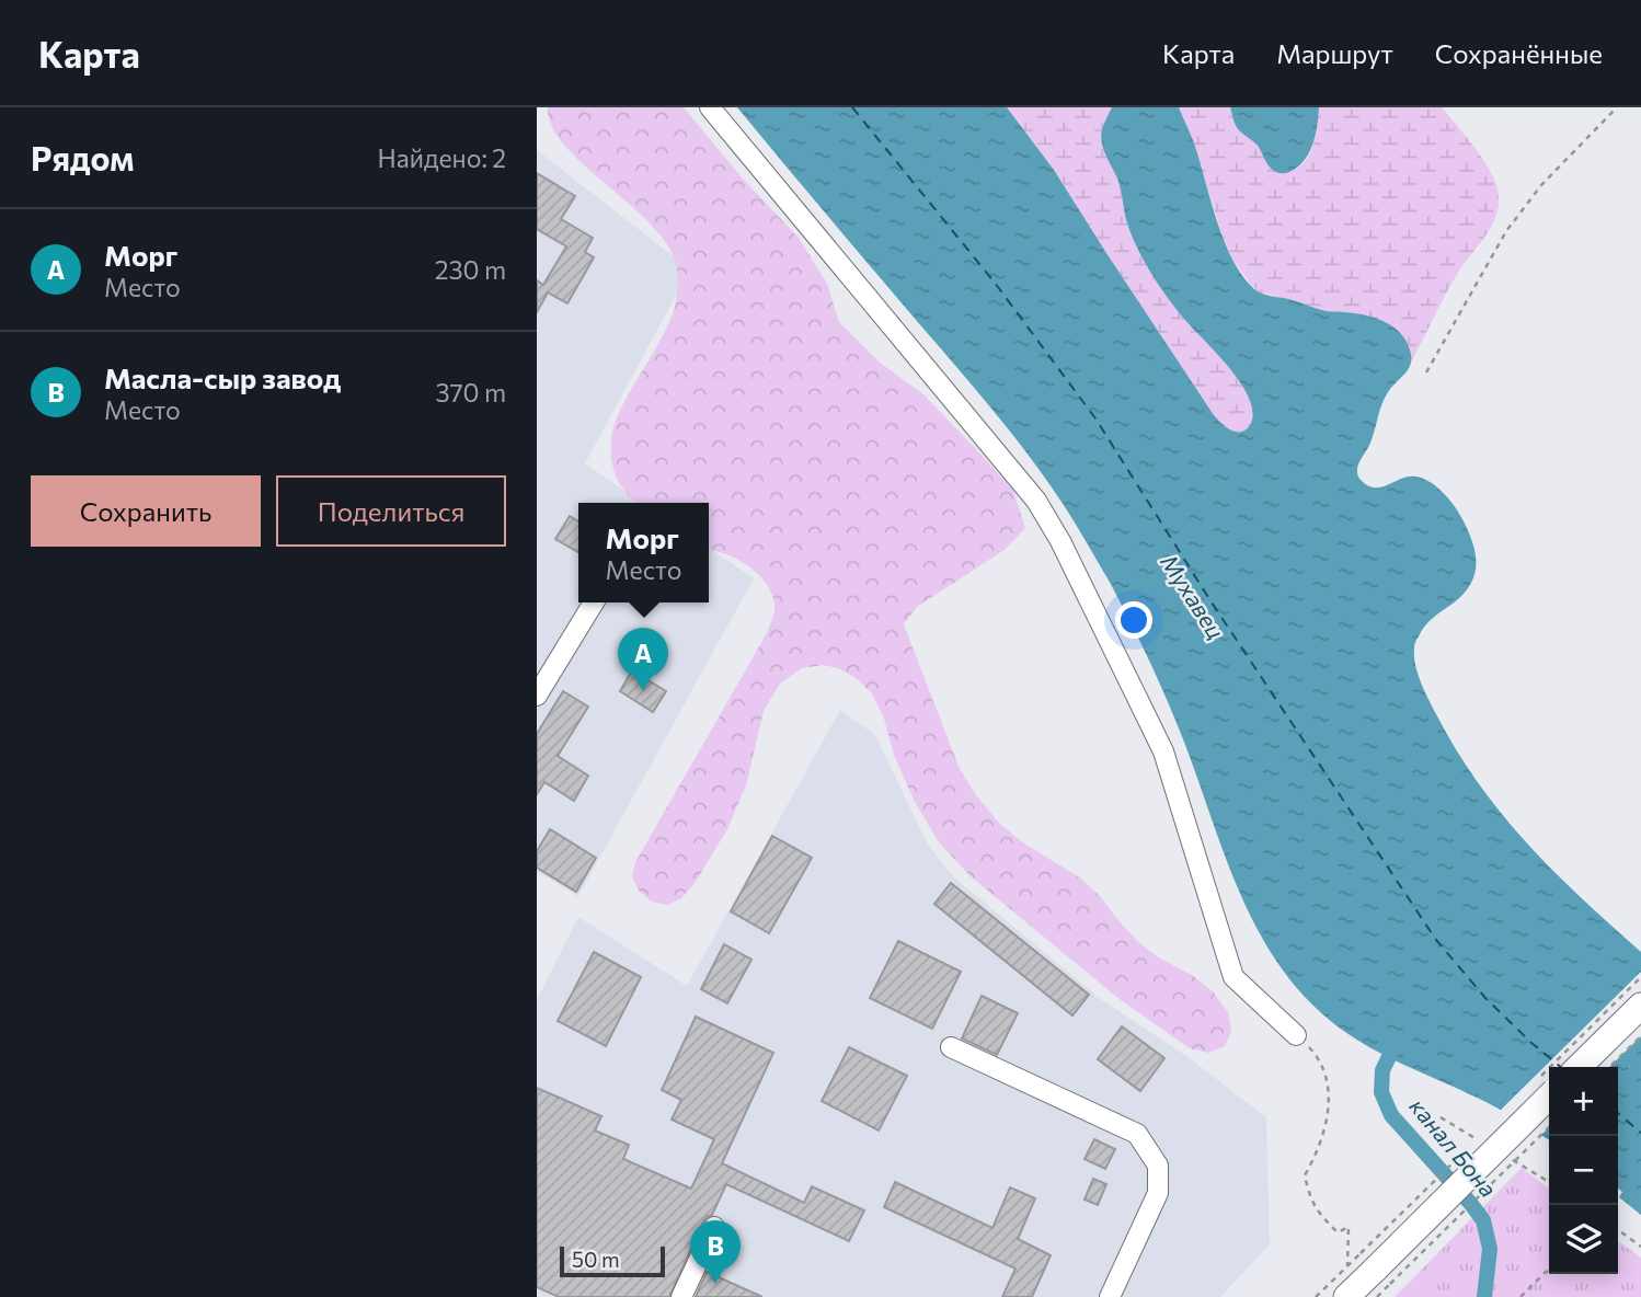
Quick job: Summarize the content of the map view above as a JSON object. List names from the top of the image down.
{
  "water": ["Мухавец", "канал Бона"],
  "scale_bar": "50 m",
  "page": {
    "header": "Карта",
    "nav": ["Карта", "Маршрут", "Сохранённые"],
    "heading": ["Рядом", "Найдено: 2"],
    "list": [
      {
        "mark": "A",
        "name": "Морг",
        "note": "Место",
        "value": "230 m"
      },
      {
        "mark": "B",
        "name": "Масла-сыр завод",
        "note": "Место",
        "value": "370 m"
      }
    ],
    "buttons": ["Сохранить", "Поделиться"],
    "popup": ["Морг", "Место"],
    "pins": ["A", "B"],
    "map_buttons": ["+", "−"],
    "scale": "50 m"
  }
}
